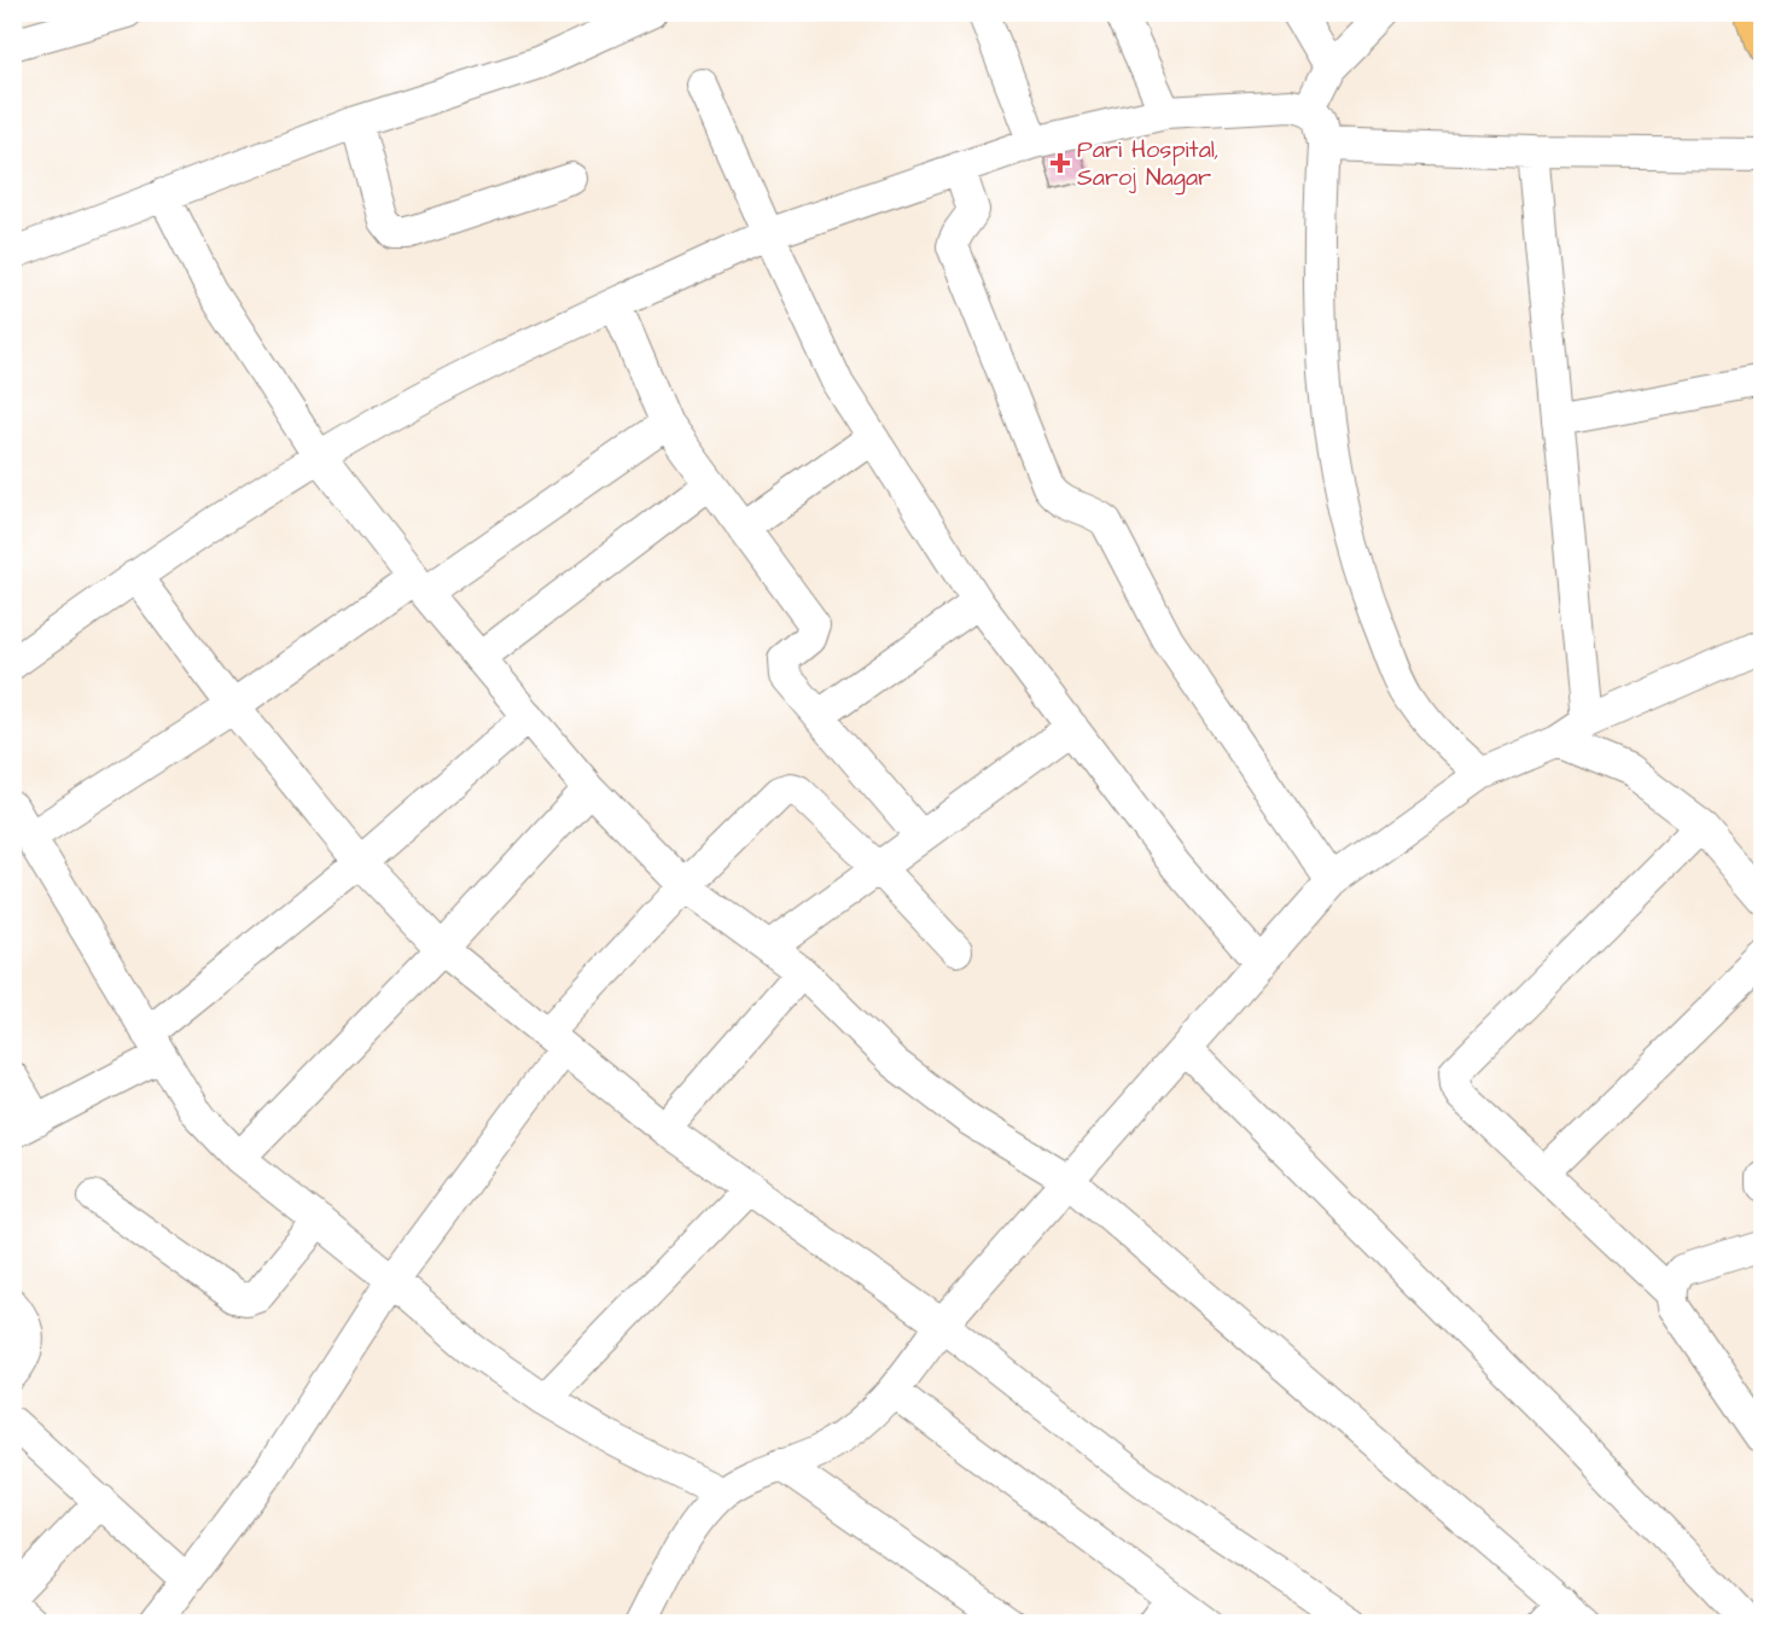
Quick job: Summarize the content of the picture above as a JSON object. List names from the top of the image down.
{
  "places": {
    "health": ["Pari Hospital, Saroj Nagar"]
  }
}
